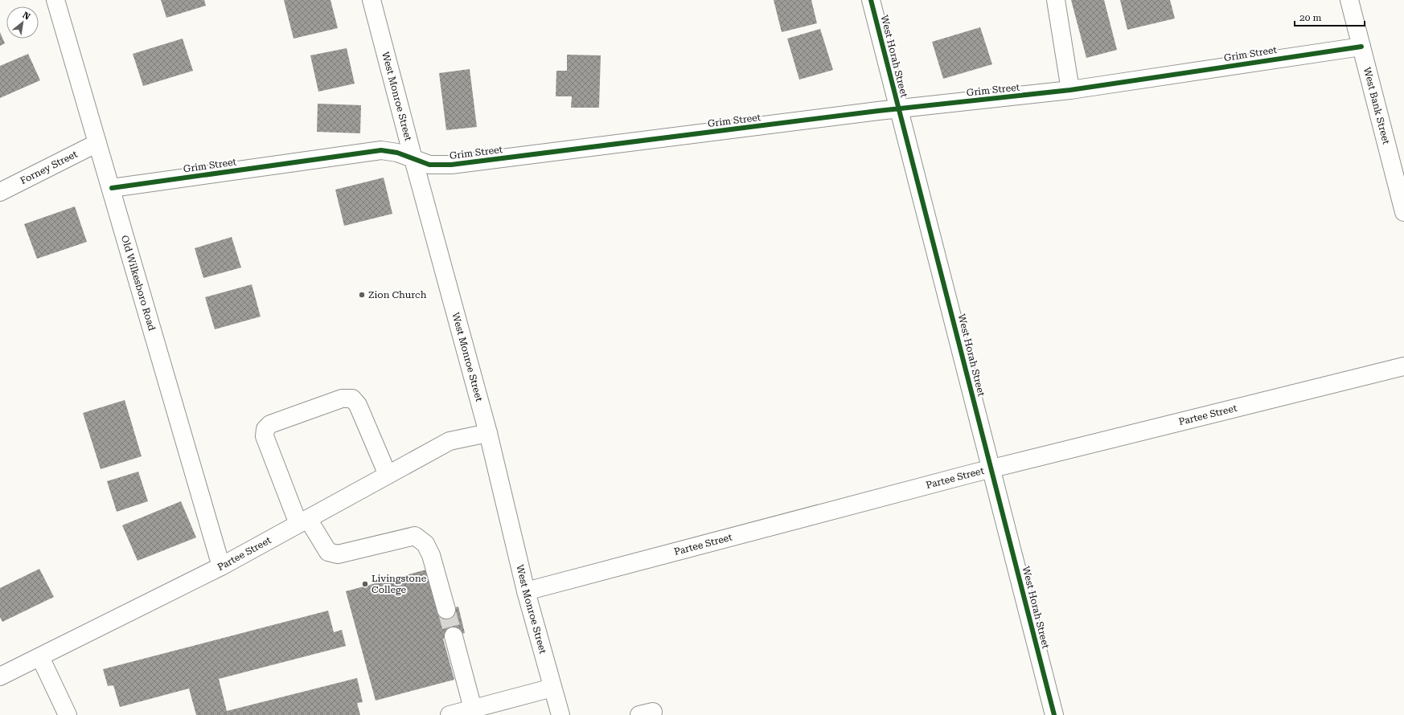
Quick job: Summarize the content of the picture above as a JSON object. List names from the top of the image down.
{
  "streets": {
    "street": [
      "Grim Street",
      "West Horah Street",
      "West Monroe Street",
      "West Bank Street",
      "Forney Street",
      "Old Wilkesboro Road",
      "Partee Street"
    ]
  },
  "crossings": [
    ["Grim Street", "West Horah Street"],
    ["Grim Street", "West Monroe Street"],
    ["Grim Street", "West Bank Street"],
    ["Grim Street", "Old Wilkesboro Road"],
    ["West Horah Street", "Partee Street"],
    ["West Monroe Street", "Partee Street"],
    ["Forney Street", "Old Wilkesboro Road"],
    ["Old Wilkesboro Road", "Partee Street"]
  ],
  "places": ["Zion Church", "Livingstone College"],
  "scale_bar": "20 m",
  "north": "top right"
}
